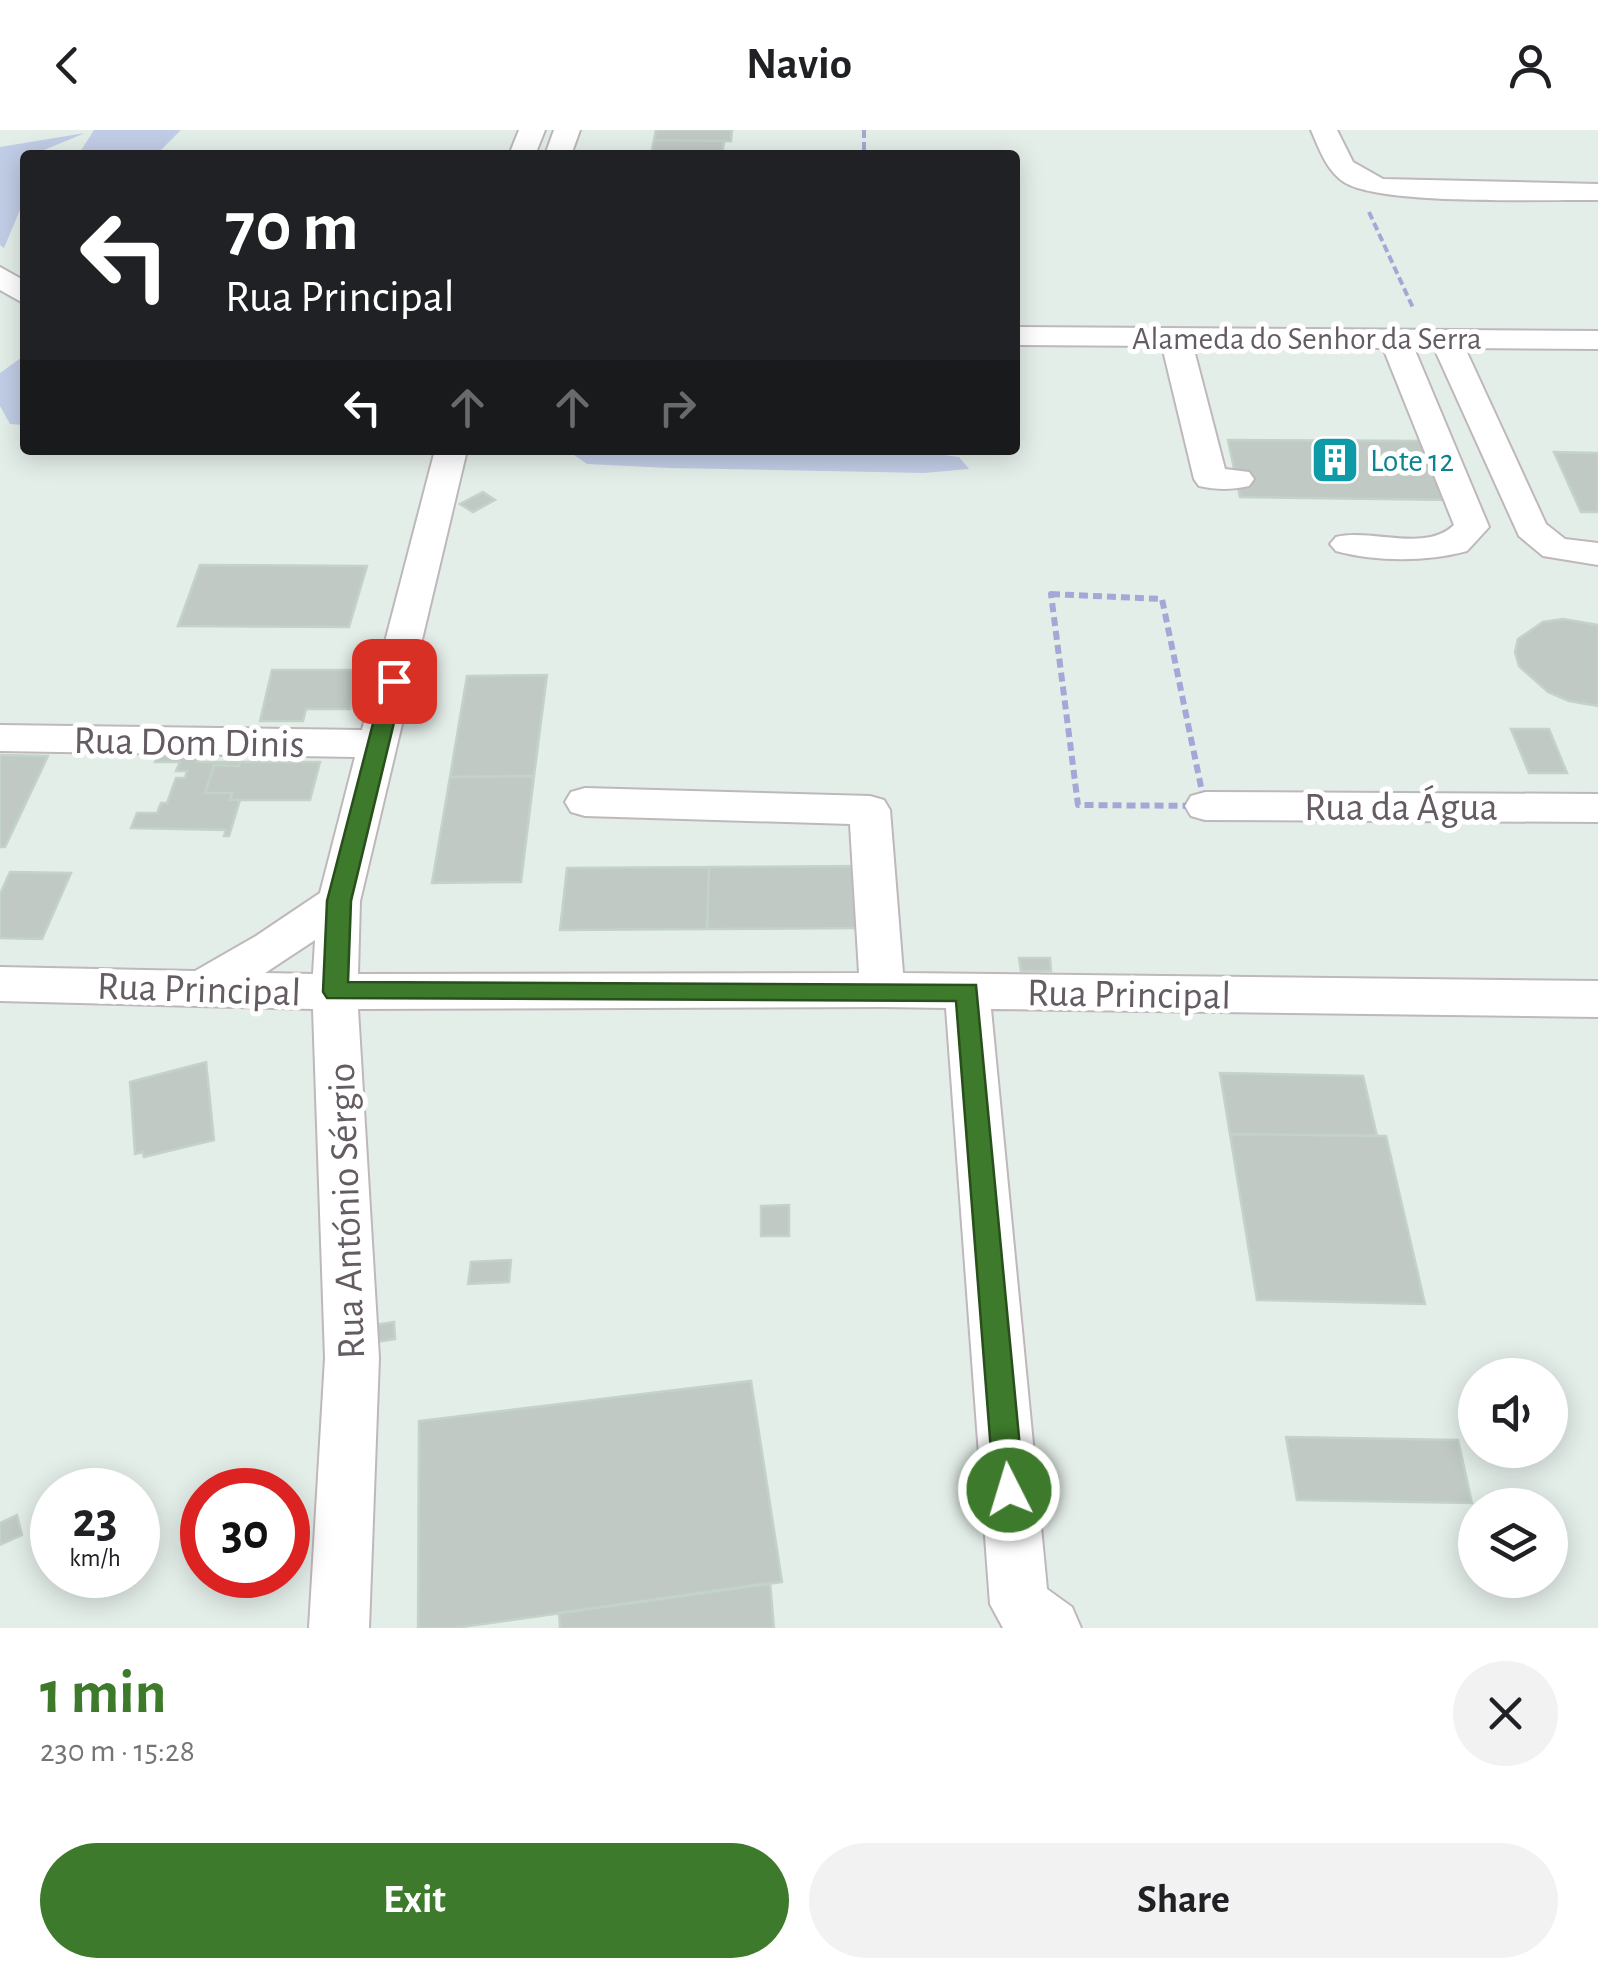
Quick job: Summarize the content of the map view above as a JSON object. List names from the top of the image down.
{
  "streets": {
    "street": [
      "Alameda do Senhor da Serra",
      "Rua Dom Dinis",
      "Rua da Água",
      "Rua Principal",
      "Rua António Sérgio"
    ]
  },
  "crossings": [
    ["Rua Dom Dinis", "Rua António Sérgio"],
    ["Rua Principal", "Rua António Sérgio"]
  ],
  "places": {
    "building": ["Lote 12"]
  },
  "page": {
    "header": "Navio",
    "turn": ["70 m", "Rua Principal"],
    "speed": "23 km/h",
    "limit": "30",
    "heading": ["1 min", "230 m · 15:28"],
    "buttons": ["Exit", "Share"]
  }
}
